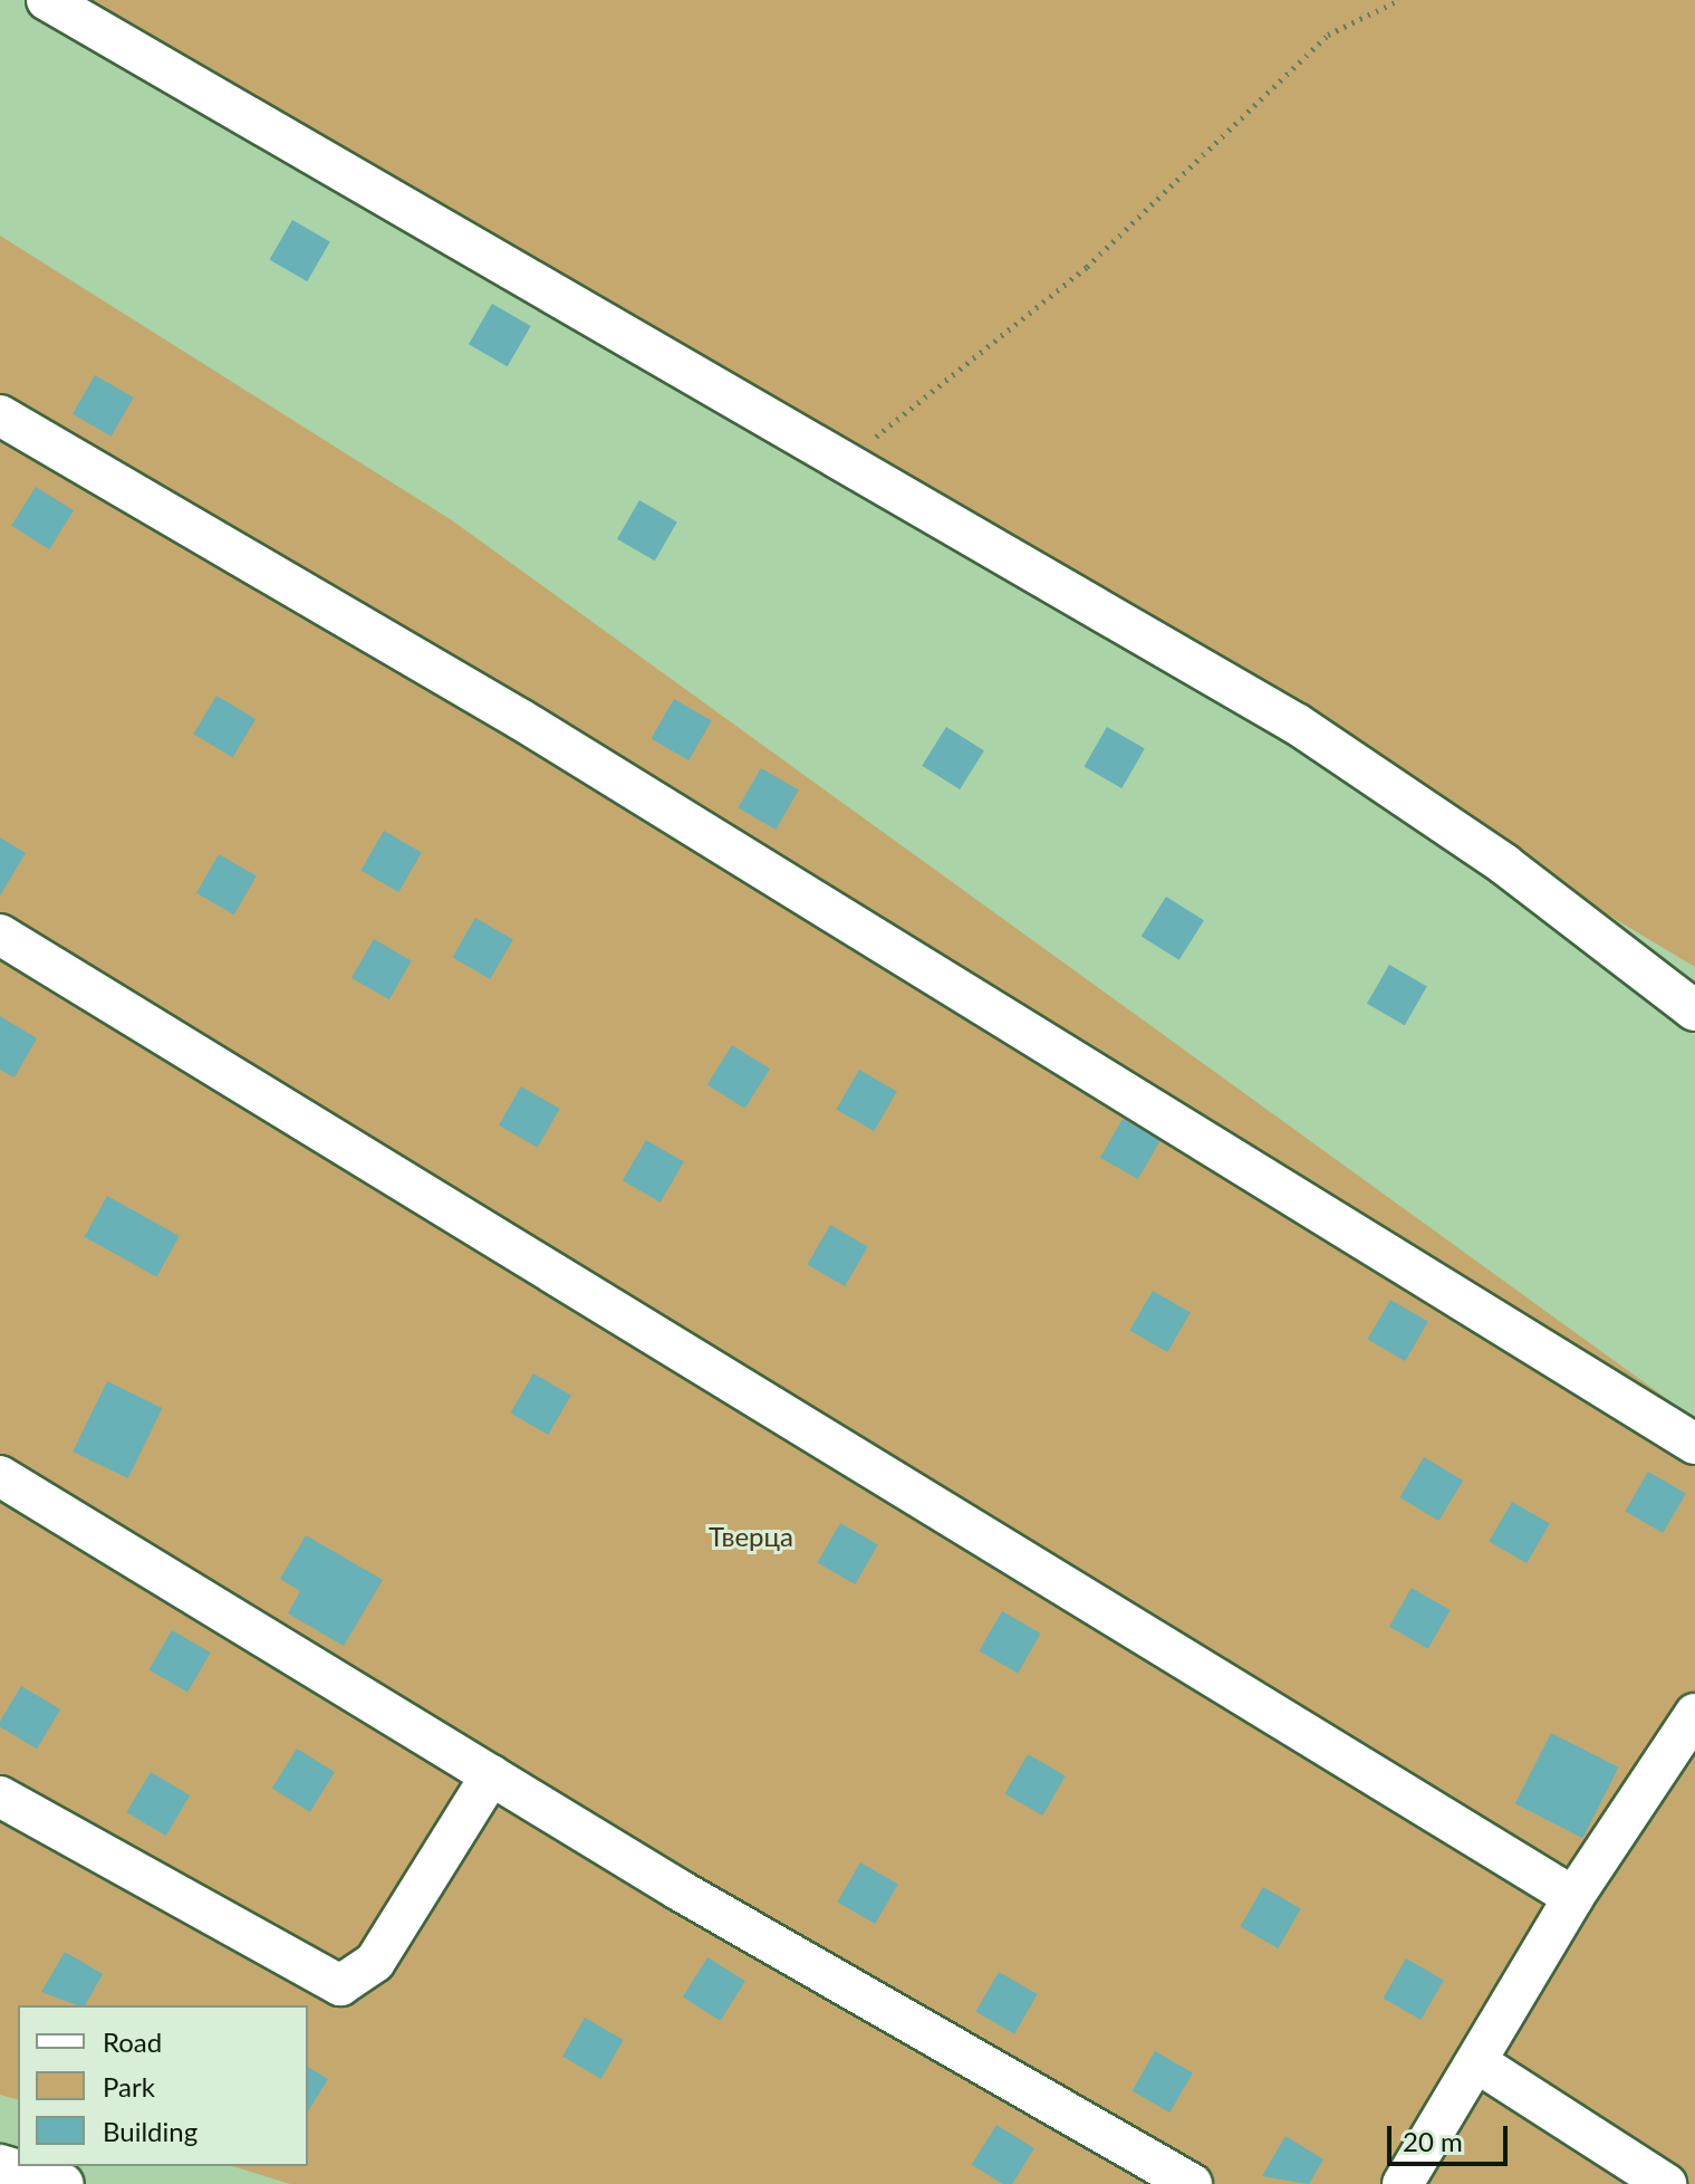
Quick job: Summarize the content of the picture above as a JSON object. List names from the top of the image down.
{
  "parks": ["Тверца"],
  "legend": ["Road", "Park", "Building"],
  "scale_bar": "20 m"
}
